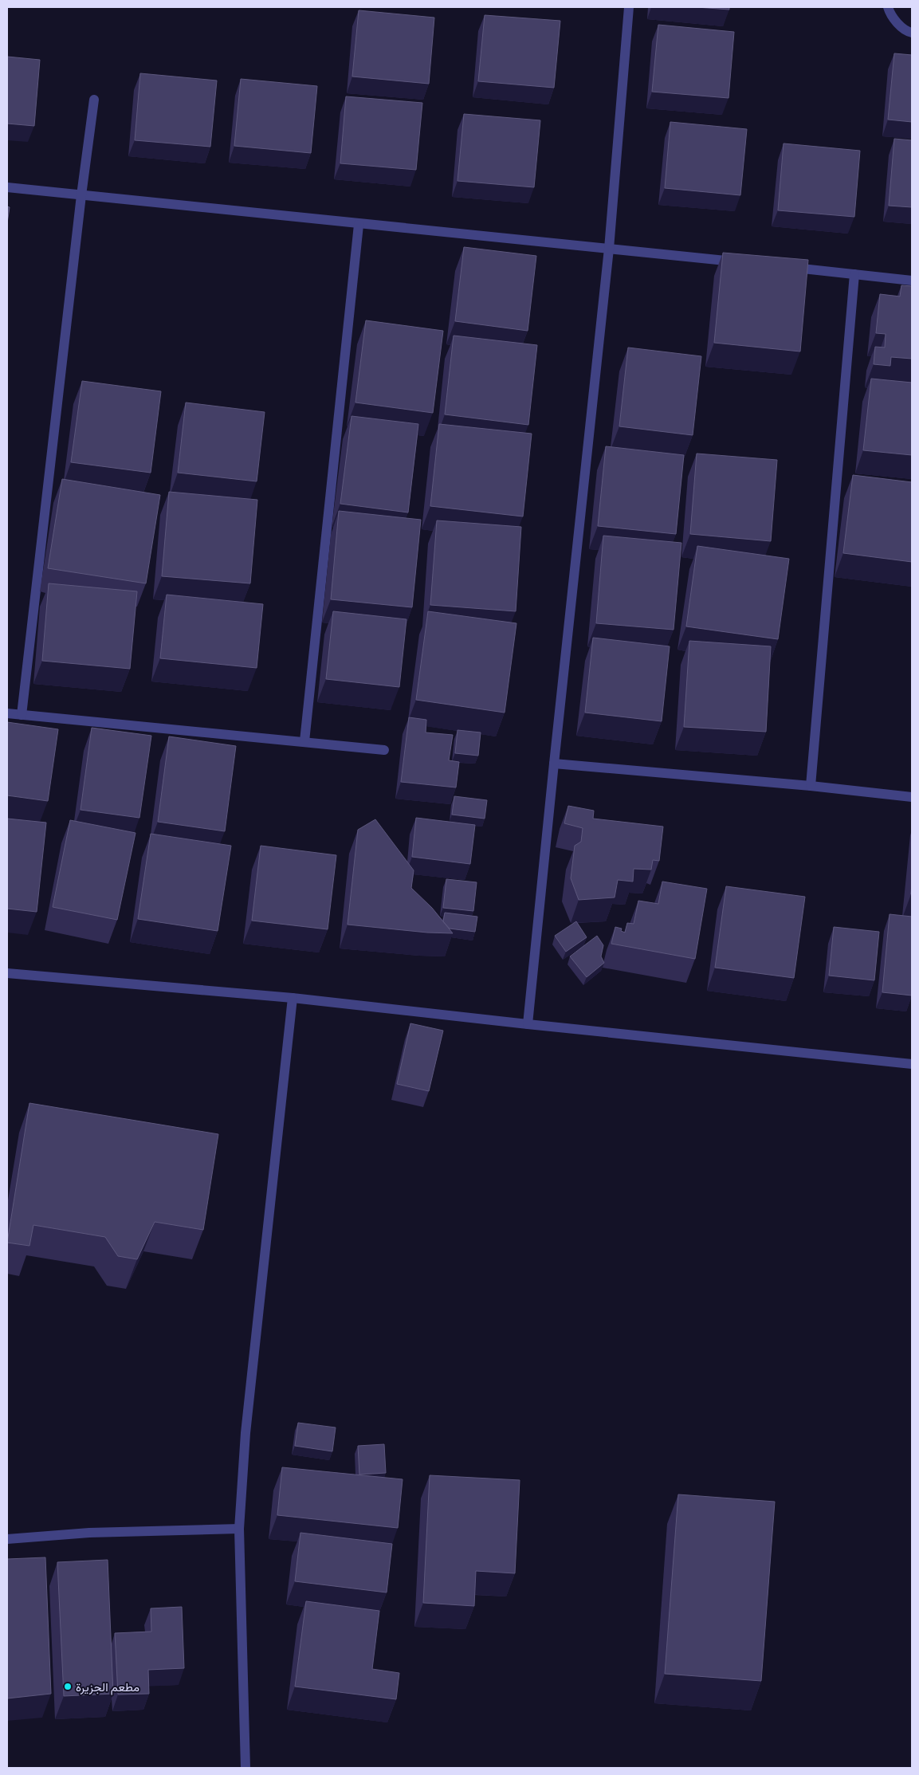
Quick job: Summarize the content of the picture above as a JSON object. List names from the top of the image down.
{
  "places": ["مطعم الجزيرة"]
}
